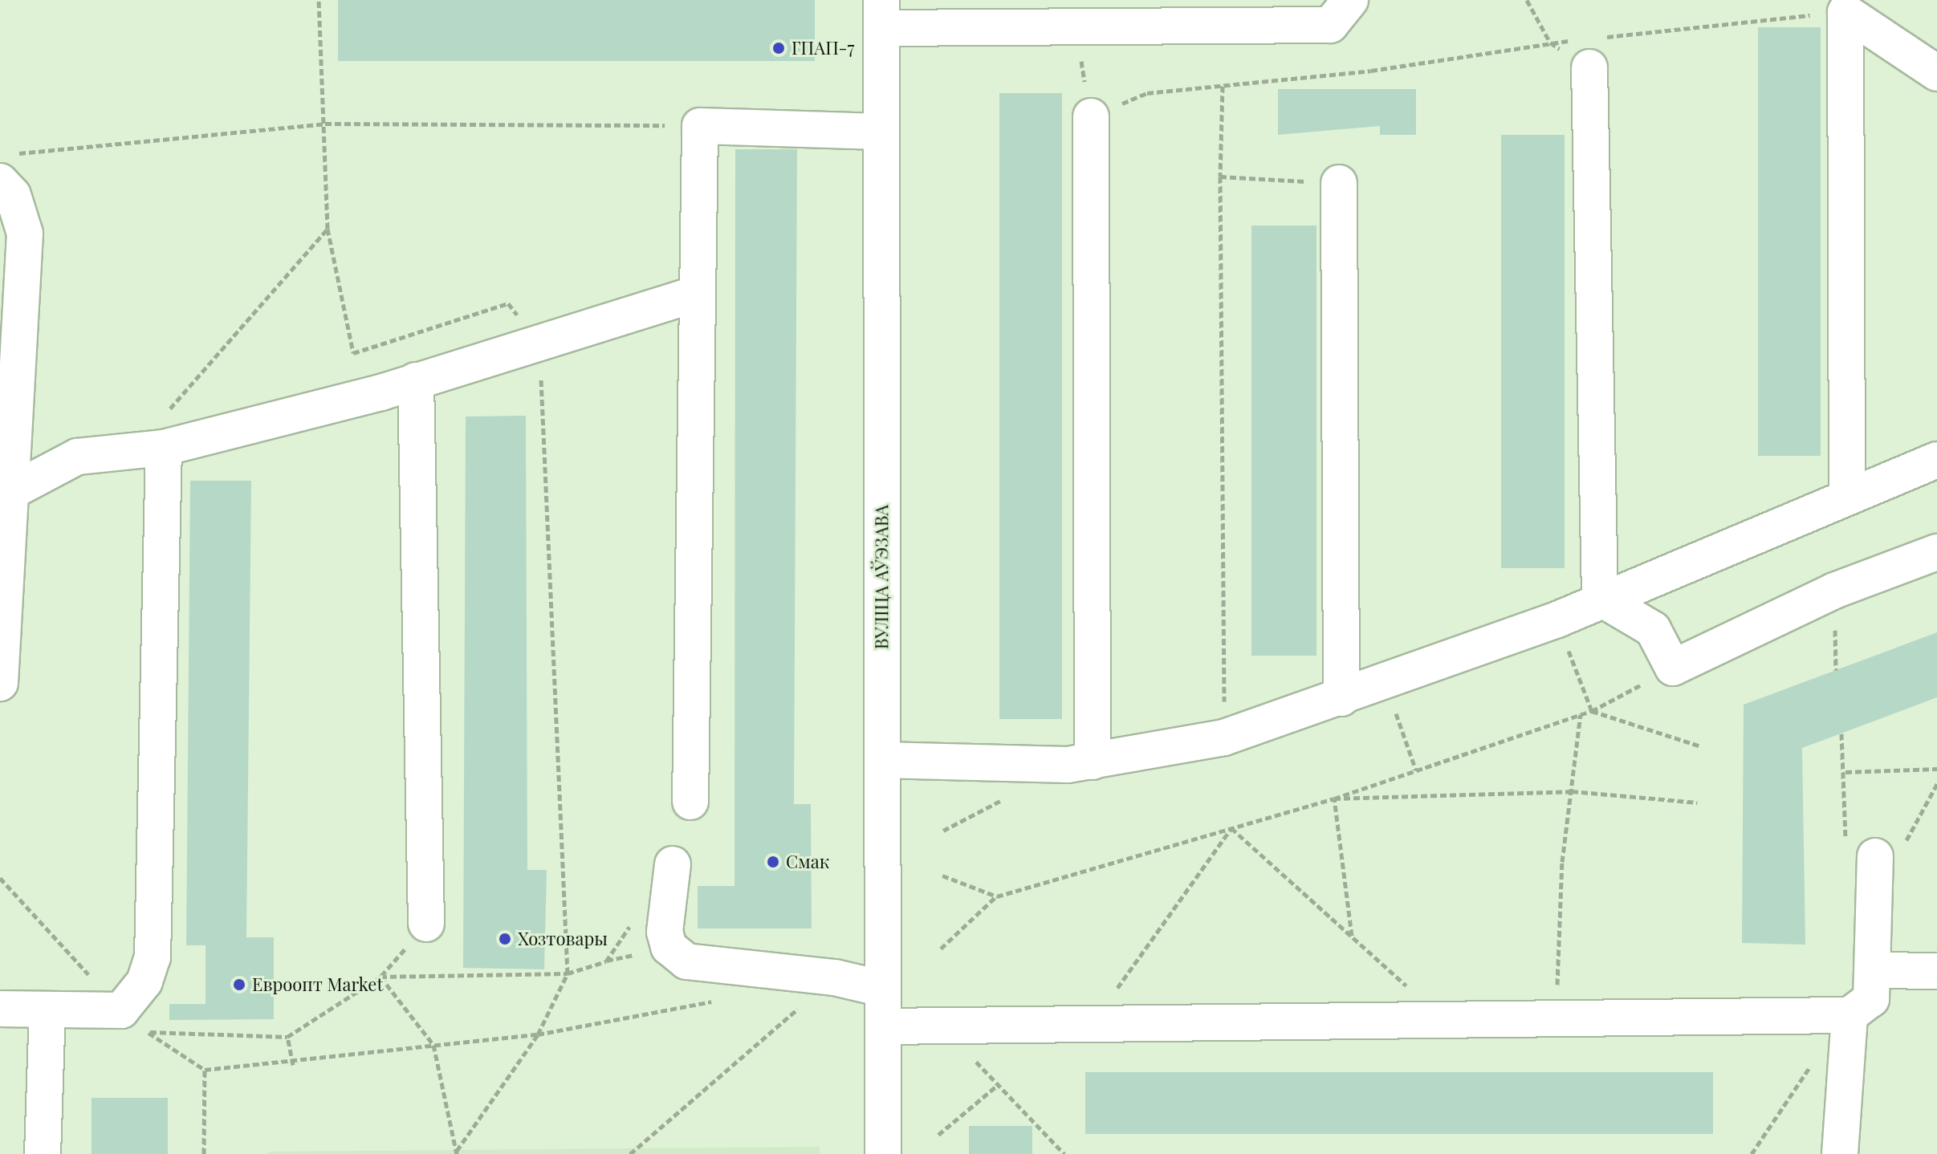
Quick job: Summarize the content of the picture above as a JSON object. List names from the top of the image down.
{
  "streets": {
    "street": ["ВУЛІЦА АЎЭЗАВА"]
  },
  "places": [
    "ГПАП-7",
    "Смак",
    "Хозтовары",
    "Евроопт Market"
  ]
}
